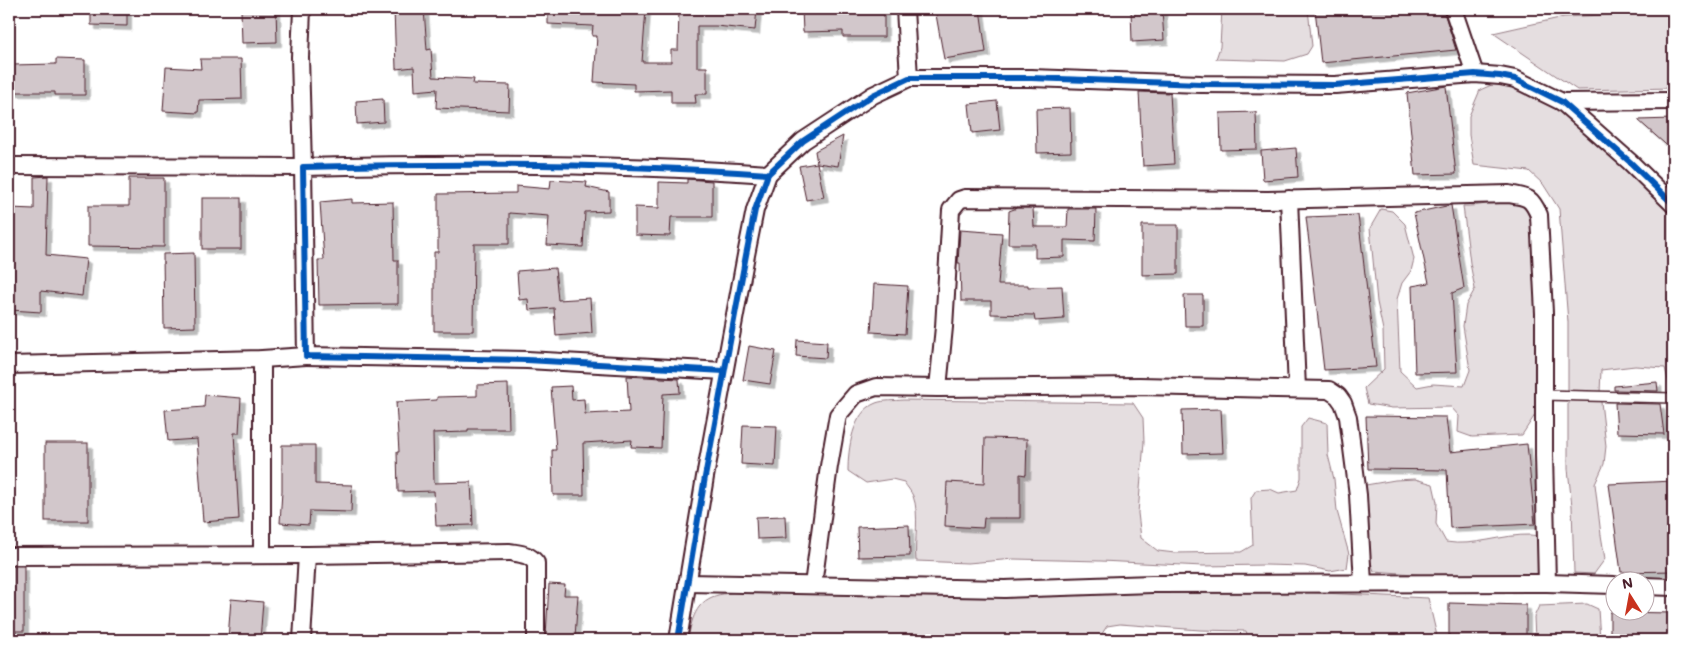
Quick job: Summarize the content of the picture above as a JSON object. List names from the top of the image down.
{
  "north": "top"
}
